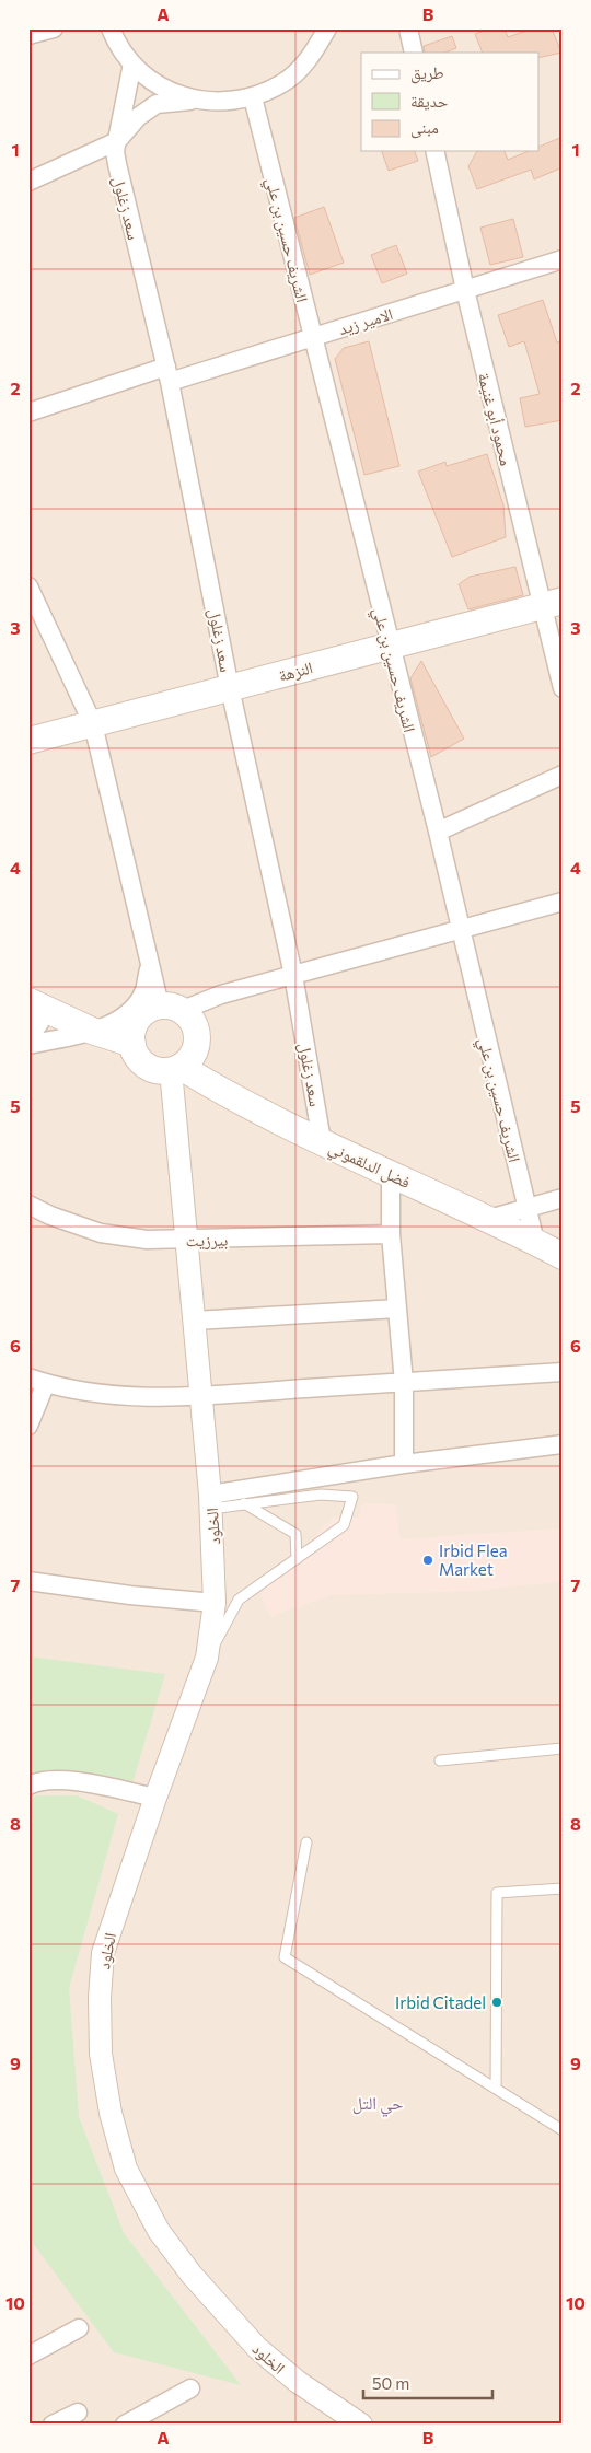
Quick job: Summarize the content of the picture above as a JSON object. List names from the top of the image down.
{
  "streets": {
    "main road": ["النزهة", "فضل الدلقموني"],
    "street": [
      "سعد زغلول",
      "الشريف حسين بن علي",
      "الامير زيد",
      "محمود أبو غنيمة",
      "بيرزيت",
      "الخلود"
    ]
  },
  "crossings": [
    ["سعد زغلول", "الامير زيد"],
    ["سعد زغلول", "النزهة"],
    ["سعد زغلول", "فضل الدلقموني"],
    ["الشريف حسين بن علي", "الامير زيد"],
    ["الشريف حسين بن علي", "النزهة"],
    ["الشريف حسين بن علي", "فضل الدلقموني"],
    ["الامير زيد", "محمود أبو غنيمة"],
    ["محمود أبو غنيمة", "النزهة"],
    ["فضل الدلقموني", "الخلود"],
    ["بيرزيت", "الخلود"]
  ],
  "districts": ["حي التل"],
  "places": ["Irbid Flea Market", "Irbid Citadel"],
  "legend": ["طريق", "حديقة", "مبنى"],
  "scale_bar": "50 m",
  "grid": {
    "columns": ["A", "B"],
    "rows": [
      "1",
      "2",
      "3",
      "4",
      "5",
      "6",
      "7",
      "8",
      "9",
      "10"
    ]
  }
}
